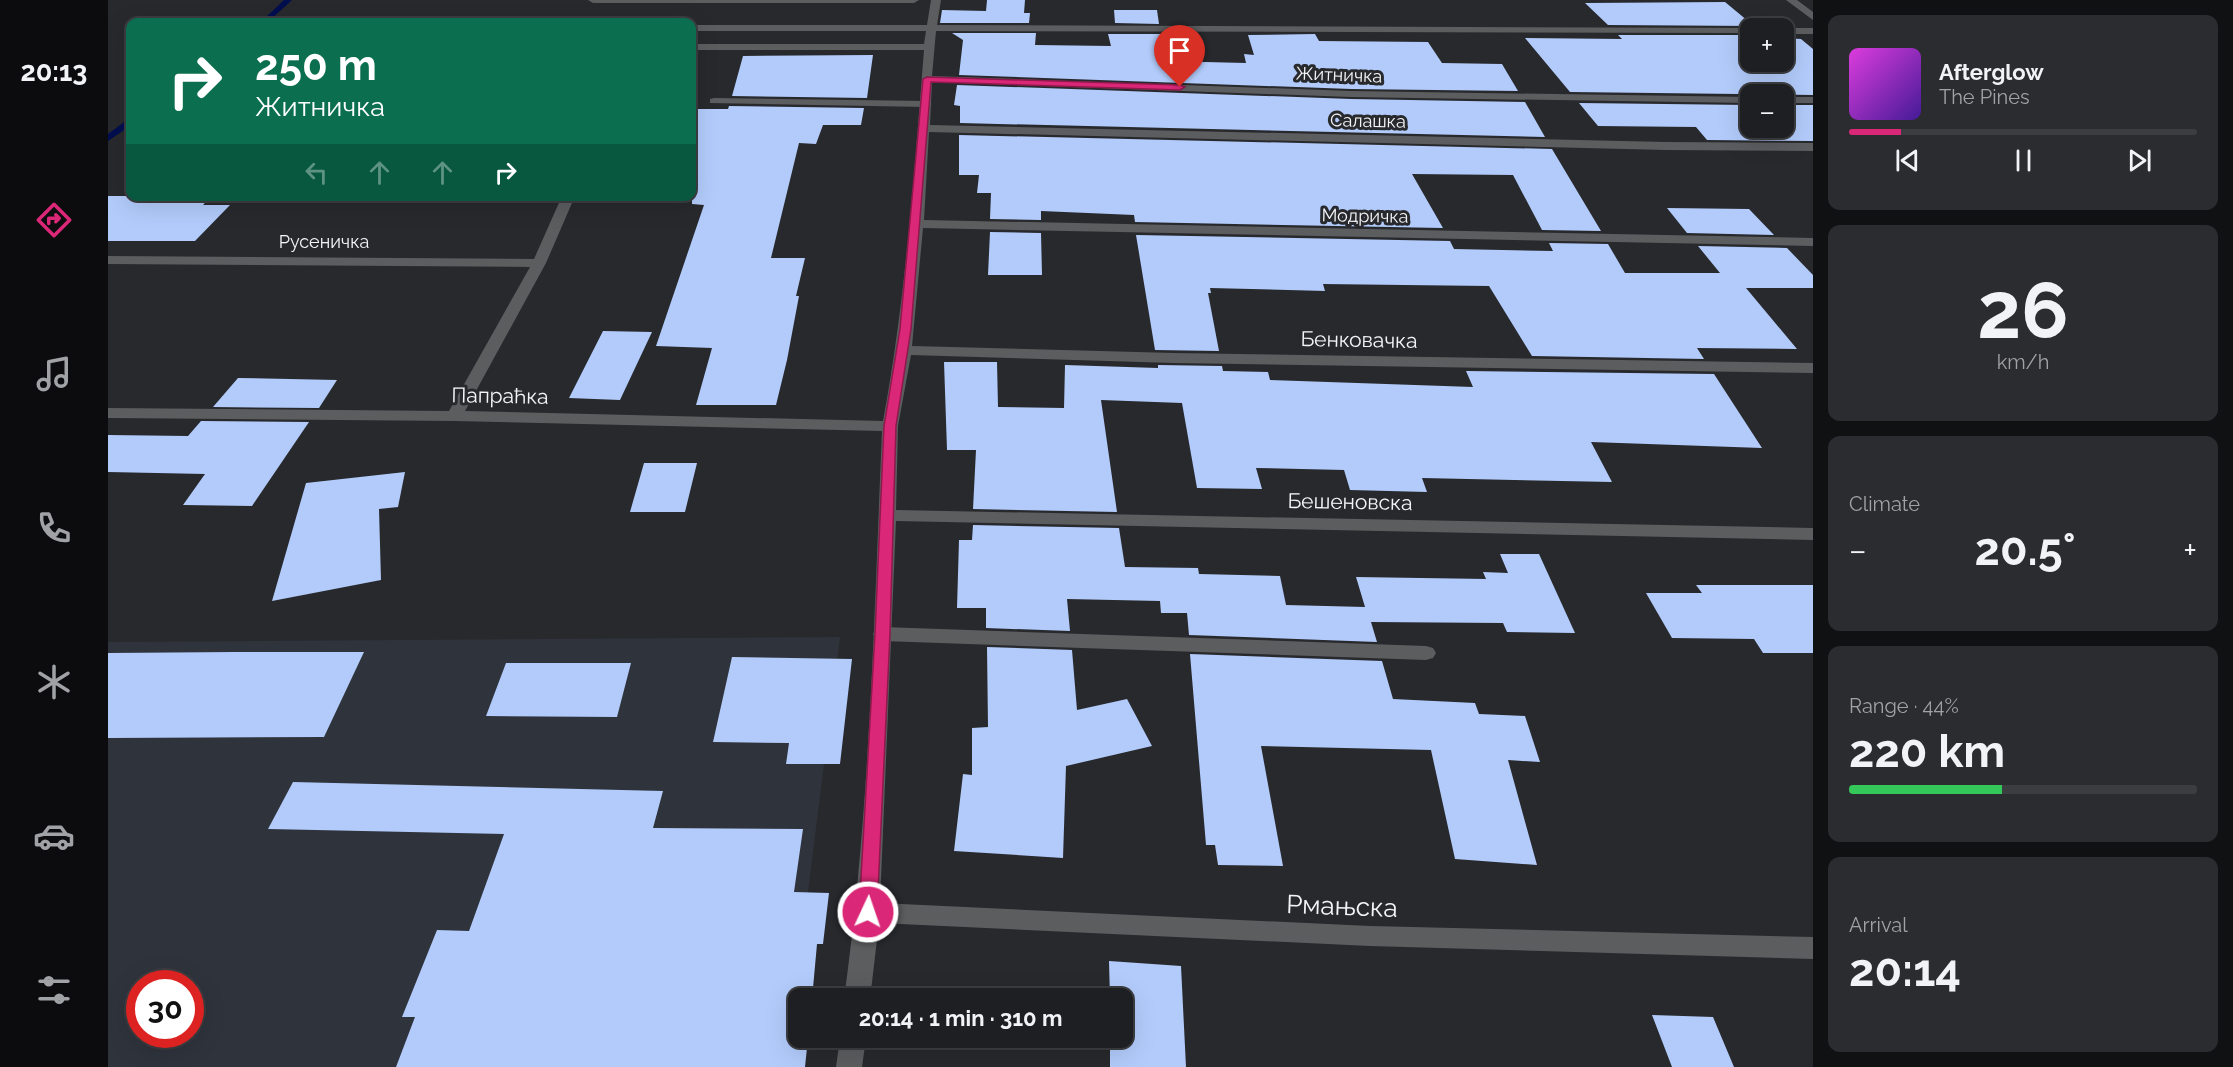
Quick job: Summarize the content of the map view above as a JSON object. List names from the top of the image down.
{
  "streets": {
    "street": [
      "Житничка",
      "Салашка",
      "Модричка",
      "Русеничка",
      "Бенковачка",
      "Папраћка",
      "Бешеновска",
      "Рмањска"
    ]
  },
  "page": {
    "tabs": "20:13",
    "map_buttons": ["+", "−"],
    "turn": ["250 m", "Житничка"],
    "song": ["Afterglow", "The Pines"],
    "tile": [
      ["26", "km/h"],
      "Climate",
      ["Range · 44%", "220 km"],
      ["Arrival", "20:14"]
    ],
    "heat": ["−", "20.5°", "+"],
    "limit": "30",
    "trip": "20:14 · 1 min · 310 m"
  }
}
